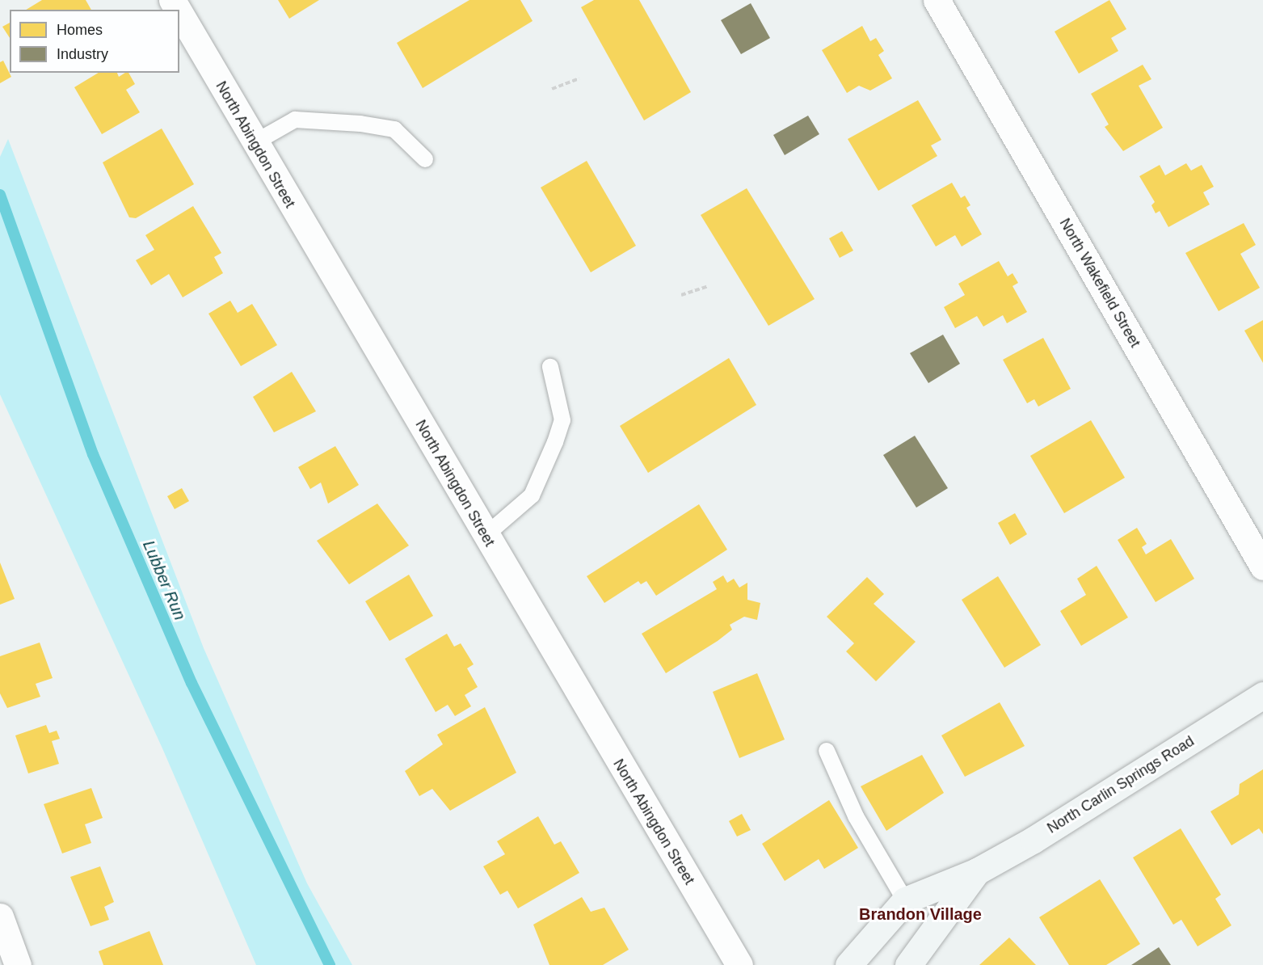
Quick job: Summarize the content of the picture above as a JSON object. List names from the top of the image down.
{
  "streets": {
    "main road": ["North Carlin Springs Road"],
    "street": ["North Abingdon Street", "North Wakefield Street"]
  },
  "districts": ["Brandon Village"],
  "water": ["Lubber Run"],
  "legend": ["Homes", "Industry"]
}
